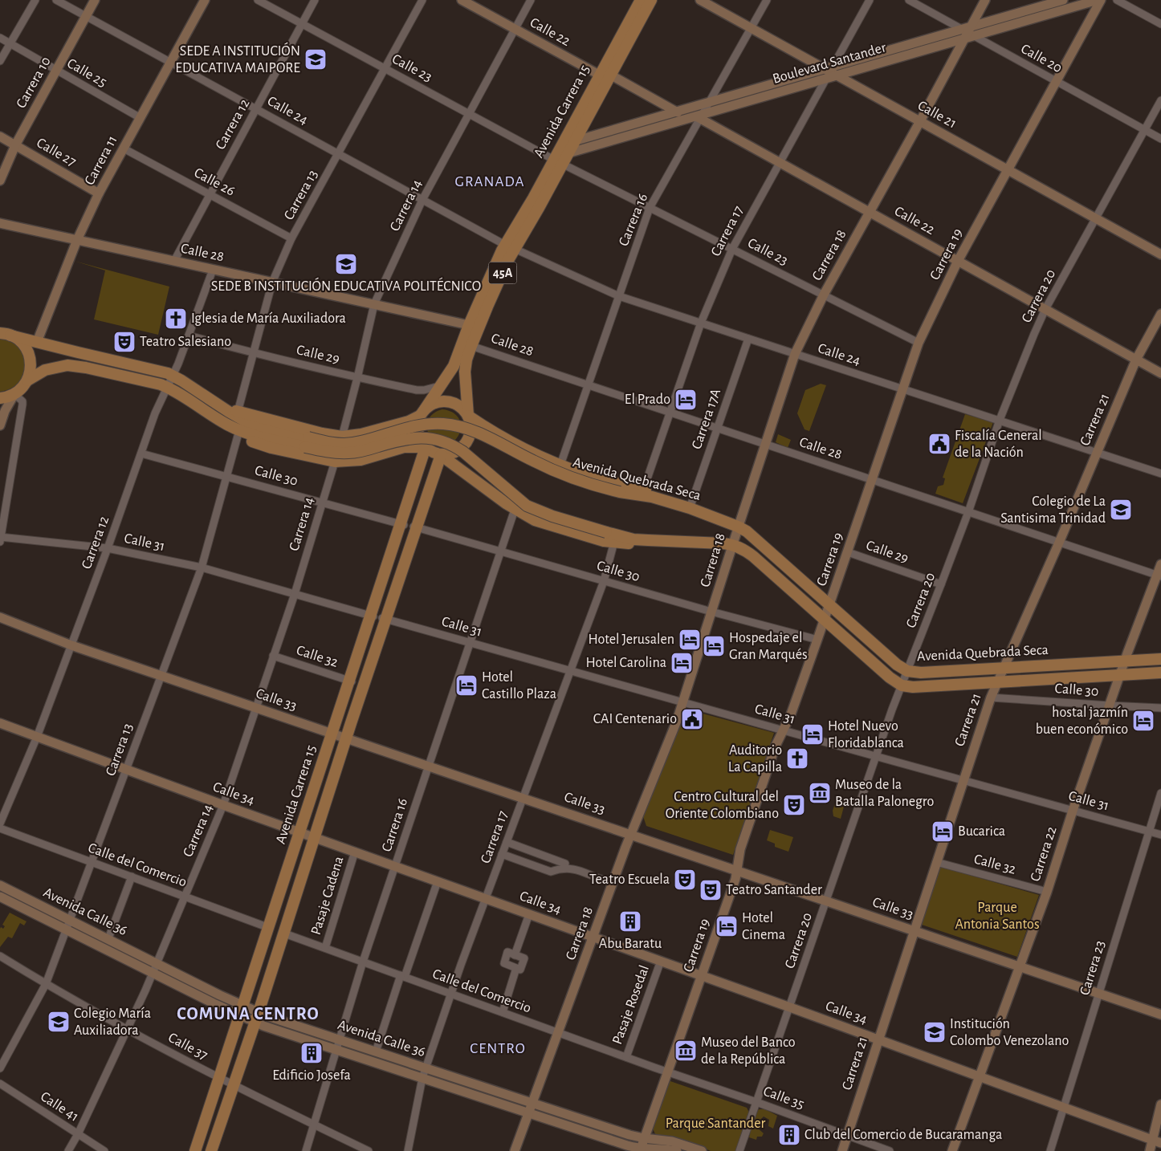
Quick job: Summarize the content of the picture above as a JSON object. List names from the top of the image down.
{
  "streets": {
    "main road": ["Avenida Carrera 15", "45A", "Avenida Quebrada Seca"],
    "street": [
      "Calle 22",
      "Calle 20",
      "Boulevard Santander",
      "Calle 23",
      "Calle 25",
      "Carrera 10",
      "Calle 24",
      "Calle 21",
      "Carrera 12",
      "Calle 27",
      "Carrera 11",
      "Calle 26",
      "Carrera 13",
      "Carrera 14",
      "Carrera 16",
      "Carrera 17",
      "Calle 28",
      "Carrera 19",
      "Carrera 18",
      "Carrera 20",
      "Calle 29",
      "Carrera 17A",
      "Carrera 21",
      "Calle 30",
      "Calle 31",
      "Calle 32",
      "Calle 33",
      "Calle 34",
      "Carrera 22",
      "Calle del Comercio",
      "Pasaje Cadena",
      "Avenida Calle 36",
      "Carrera 23",
      "Pasaje Rosedal",
      "Calle 37",
      "Calle 35",
      "Calle 41"
    ]
  },
  "crossings": [
    ["Calle 22", "Boulevard Santander"],
    ["Calle 22", "Avenida Carrera 15"],
    ["Calle 22", "Carrera 14"],
    ["Calle 22", "Carrera 16"],
    ["Calle 22", "Carrera 17"],
    ["Calle 22", "Carrera 19"],
    ["Calle 22", "Carrera 18"],
    ["Calle 22", "Carrera 20"],
    ["Calle 22", "Carrera 21"],
    ["Calle 20", "Boulevard Santander"],
    ["Calle 20", "Carrera 19"],
    ["Calle 20", "Carrera 18"],
    ["Calle 20", "Carrera 20"],
    ["Boulevard Santander", "Avenida Carrera 15"],
    ["Boulevard Santander", "Calle 21"],
    ["Boulevard Santander", "Carrera 16"],
    ["Boulevard Santander", "Carrera 17"],
    ["Boulevard Santander", "Carrera 19"],
    ["Boulevard Santander", "Carrera 18"],
    ["Calle 23", "Avenida Carrera 15"],
    ["Calle 23", "Carrera 12"],
    ["Calle 23", "Carrera 13"],
    ["Calle 23", "Carrera 14"],
    ["Calle 23", "Carrera 16"],
    ["Calle 23", "Carrera 17"],
    ["Calle 23", "Carrera 19"],
    ["Calle 23", "Carrera 18"],
    ["Calle 25", "Carrera 10"],
    ["Calle 25", "Carrera 11"],
    ["Carrera 10", "Calle 24"],
    ["Carrera 10", "Calle 27"],
    ["Calle 24", "Avenida Carrera 15"],
    ["Calle 24", "Carrera 12"],
    ["Calle 24", "Carrera 11"],
    ["Calle 24", "Carrera 13"],
    ["Calle 24", "Carrera 14"],
    ["Calle 24", "Carrera 16"],
    ["Calle 24", "Carrera 17"],
    ["Calle 24", "Carrera 19"],
    ["Calle 24", "Carrera 18"],
    ["Calle 24", "Carrera 20"],
    ["Calle 24", "Carrera 17A"],
    ["Calle 24", "Carrera 21"],
    ["Avenida Carrera 15", "Calle 28"],
    ["Avenida Carrera 15", "45A"],
    ["Avenida Carrera 15", "Calle 29"],
    ["Avenida Carrera 15", "Calle 30"],
    ["Avenida Carrera 15", "Calle 31"],
    ["Avenida Carrera 15", "Calle 32"],
    ["Avenida Carrera 15", "Calle 33"],
    ["Avenida Carrera 15", "Calle 34"],
    ["Avenida Carrera 15", "Avenida Calle 36"],
    ["Avenida Carrera 15", "Calle 37"],
    ["Calle 21", "Carrera 16"],
    ["Calle 21", "Carrera 17"],
    ["Calle 21", "Carrera 19"],
    ["Calle 21", "Carrera 18"],
    ["Calle 21", "Carrera 20"],
    ["Carrera 12", "Calle 26"],
    ["Carrera 12", "Calle 28"],
    ["Carrera 12", "Calle 29"],
    ["Carrera 12", "Calle 30"],
    ["Carrera 12", "Calle 31"],
    ["Carrera 12", "Calle 33"],
    ["Carrera 12", "Calle 34"],
    ["Calle 27", "Carrera 11"],
    ["Carrera 11", "Calle 26"],
    ["Carrera 11", "Calle 28"],
    ["Calle 26", "Carrera 13"],
    ["Carrera 13", "Calle 28"],
    ["Carrera 13", "Calle 29"],
    ["Carrera 13", "Calle 30"],
    ["Carrera 13", "Avenida Quebrada Seca"],
    ["Carrera 13", "Calle 31"],
    ["Carrera 13", "Calle 33"],
    ["Carrera 13", "Calle 34"],
    ["Carrera 13", "Calle del Comercio"],
    ["Carrera 13", "Avenida Calle 36"],
    ["Carrera 13", "Calle 37"],
    ["Carrera 14", "Calle 28"],
    ["Carrera 14", "Calle 29"],
    ["Carrera 14", "Calle 30"],
    ["Carrera 14", "Calle 31"],
    ["Carrera 14", "Calle 32"],
    ["Carrera 14", "Calle 33"],
    ["Carrera 14", "Calle 34"],
    ["Carrera 14", "Calle del Comercio"],
    ["Carrera 14", "Avenida Calle 36"],
    ["Carrera 14", "Calle 37"],
    ["Carrera 14", "Calle 41"],
    ["Carrera 16", "Calle 28"],
    ["Carrera 16", "Calle 30"],
    ["Carrera 16", "Calle 31"],
    ["Carrera 16", "Calle 33"],
    ["Carrera 16", "Calle 34"],
    ["Carrera 16", "Calle del Comercio"],
    ["Carrera 16", "Avenida Calle 36"],
    ["Carrera 16", "Calle 37"],
    ["Carrera 17", "Calle 28"],
    ["Carrera 17", "Calle 30"],
    ["Carrera 17", "Avenida Quebrada Seca"],
    ["Carrera 17", "Calle 31"],
    ["Carrera 17", "Calle 33"],
    ["Carrera 17", "Calle 34"],
    ["Carrera 17", "Calle del Comercio"],
    ["Carrera 17", "Avenida Calle 36"],
    ["Calle 28", "Carrera 19"],
    ["Calle 28", "Carrera 18"],
    ["Calle 28", "Carrera 20"],
    ["Calle 28", "Carrera 17A"],
    ["Calle 28", "Carrera 21"],
    ["Calle 28", "Carrera 22"],
    ["Carrera 19", "Calle 29"],
    ["Carrera 19", "Calle 30"],
    ["Carrera 19", "Avenida Quebrada Seca"],
    ["Carrera 19", "Calle 31"],
    ["Carrera 19", "Calle 33"],
    ["Carrera 19", "Calle 34"],
    ["Carrera 19", "Calle del Comercio"],
    ["Carrera 19", "Avenida Calle 36"],
    ["Carrera 19", "Calle 35"],
    ["Carrera 18", "Calle 30"],
    ["Carrera 18", "Avenida Quebrada Seca"],
    ["Carrera 18", "Calle 31"],
    ["Carrera 18", "Calle 33"],
    ["Carrera 18", "Calle 34"],
    ["Carrera 18", "Calle del Comercio"],
    ["Carrera 18", "Avenida Calle 36"],
    ["Carrera 20", "Calle 29"],
    ["Carrera 20", "Avenida Quebrada Seca"],
    ["Carrera 20", "Calle 31"],
    ["Carrera 20", "Calle 33"],
    ["Carrera 20", "Calle 34"],
    ["Carrera 20", "Calle 35"],
    ["Carrera 17A", "Avenida Quebrada Seca"],
    ["Carrera 21", "Calle 30"],
    ["Carrera 21", "Avenida Quebrada Seca"],
    ["Carrera 21", "Calle 31"],
    ["Carrera 21", "Calle 32"],
    ["Carrera 21", "Calle 33"],
    ["Carrera 21", "Calle 34"],
    ["Carrera 21", "Calle 35"],
    ["Calle 30", "Carrera 22"],
    ["Avenida Quebrada Seca", "Carrera 22"],
    ["Calle 31", "Carrera 22"],
    ["Calle 31", "Carrera 23"],
    ["Calle 32", "Carrera 22"],
    ["Calle 33", "Carrera 22"],
    ["Calle 33", "Carrera 23"],
    ["Calle 34", "Carrera 22"],
    ["Calle 34", "Pasaje Cadena"],
    ["Calle 34", "Carrera 23"],
    ["Calle 34", "Pasaje Rosedal"],
    ["Calle del Comercio", "Pasaje Cadena"],
    ["Calle del Comercio", "Pasaje Rosedal"],
    ["Calle del Comercio", "Calle 35"]
  ],
  "districts": ["GRANADA", "COMUNA CENTRO", "CENTRO"],
  "parks": ["Parque Antonia Santos", "Parque Santander"],
  "places": {
    "school or university": [
      "SEDE A INSTITUCIÓN EDUCATIVA MAIPORE",
      "SEDE B INSTITUCIÓN EDUCATIVA POLITÉCNICO",
      "Colegio de La Santisima Trinidad",
      "Colegio María Auxiliadora",
      "Institución Colombo Venezolano"
    ],
    "church": ["Iglesia de María Auxiliadora", "Auditorio La Capilla"],
    "theatre": [
      "Teatro Salesiano",
      "Centro Cultural del Oriente Colombiano",
      "Teatro Escuela",
      "Teatro Santander"
    ],
    "hotel": [
      "El Prado",
      "Hotel Jerusalen",
      "Hospedaje el Gran Marqués",
      "Hotel Carolina",
      "Hotel Castillo Plaza",
      "hostal jazmín buen económico",
      "Hotel Nuevo Floridablanca",
      "Bucarica",
      "Hotel Cinema"
    ],
    "public building": ["Fiscalía General de la Nación", "CAI Centenario"],
    "museum": ["Museo de la Batalla Palonegro", "Museo del Banco de la República"],
    "building": ["Abu Baratu", "Edificio Josefa", "Club del Comercio de Bucaramanga"]
  }
}
